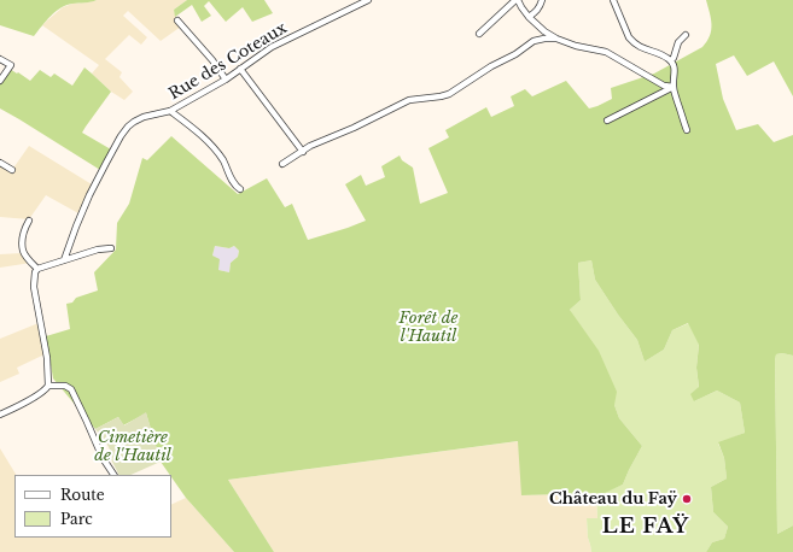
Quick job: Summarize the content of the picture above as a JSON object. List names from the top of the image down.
{
  "streets": {
    "street": ["Rue des Coteaux"]
  },
  "districts": ["LE FAŸ"],
  "parks": ["Forêt de l'Hautil", "Cimetière de l'Hautil"],
  "places": ["Château du Faÿ"],
  "legend": ["Route", "Parc"]
}
